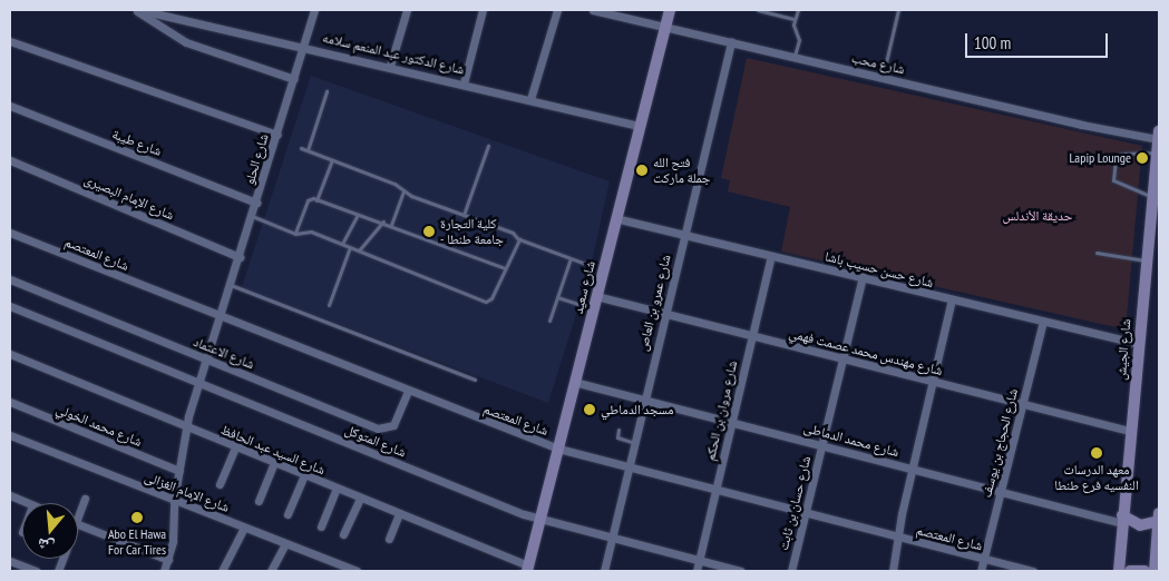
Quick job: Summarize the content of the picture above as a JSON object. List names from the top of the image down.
{
  "streets": {
    "street": [
      "شارع الدكتور عبد المنعم سلامه",
      "شارع محب",
      "شارع طيبة",
      "شارع الحلو",
      "شارع الإمام البصيرى",
      "شارع المعتصم",
      "شارع حسن حسيب باشا",
      "شارع سعيد",
      "شارع عمرو بن العاص",
      "شارع الجيش",
      "شارع مهندس محمد عصمت فهمي",
      "شارع الاعتماد",
      "شارع مروان بن الحكم",
      "شارع محمد الخولي",
      "شارع محمد الدماطى",
      "شارع المتوكل",
      "شارع الحجاج بن يوسف",
      "شارع السيد عبد الحافظ",
      "شارع الإمام الغزالى",
      "شارع حسان بن ثابت"
    ]
  },
  "crossings": [
    ["شارع الدكتور عبد المنعم سلامه", "شارع الحلو"],
    ["شارع الدكتور عبد المنعم سلامه", "شارع سعيد"],
    ["شارع محب", "شارع سعيد"],
    ["شارع محب", "شارع عمرو بن العاص"],
    ["شارع محب", "شارع الجيش"],
    ["شارع طيبة", "شارع الحلو"],
    ["شارع الحلو", "شارع الإمام البصيرى"],
    ["شارع الحلو", "شارع المعتصم"],
    ["شارع الحلو", "شارع الاعتماد"],
    ["شارع الحلو", "شارع محمد الخولي"],
    ["شارع الحلو", "شارع المتوكل"],
    ["شارع الحلو", "شارع السيد عبد الحافظ"],
    ["شارع الحلو", "شارع الإمام الغزالى"],
    ["شارع المعتصم", "شارع سعيد"],
    ["شارع المعتصم", "شارع عمرو بن العاص"],
    ["شارع المعتصم", "شارع الاعتماد"],
    ["شارع المعتصم", "شارع مروان بن الحكم"],
    ["شارع المعتصم", "شارع الحجاج بن يوسف"],
    ["شارع المعتصم", "شارع حسان بن ثابت"],
    ["شارع حسن حسيب باشا", "شارع سعيد"],
    ["شارع حسن حسيب باشا", "شارع عمرو بن العاص"],
    ["شارع حسن حسيب باشا", "شارع الجيش"],
    ["شارع حسن حسيب باشا", "شارع مروان بن الحكم"],
    ["شارع حسن حسيب باشا", "شارع الحجاج بن يوسف"],
    ["شارع حسن حسيب باشا", "شارع حسان بن ثابت"],
    ["شارع سعيد", "شارع مهندس محمد عصمت فهمي"],
    ["شارع سعيد", "شارع محمد الدماطى"],
    ["شارع سعيد", "شارع المتوكل"],
    ["شارع سعيد", "شارع السيد عبد الحافظ"],
    ["شارع عمرو بن العاص", "شارع مهندس محمد عصمت فهمي"],
    ["شارع عمرو بن العاص", "شارع محمد الدماطى"],
    ["شارع عمرو بن العاص", "شارع المتوكل"],
    ["شارع الجيش", "شارع مهندس محمد عصمت فهمي"],
    ["شارع الجيش", "شارع محمد الدماطى"],
    ["شارع مهندس محمد عصمت فهمي", "شارع مروان بن الحكم"],
    ["شارع مهندس محمد عصمت فهمي", "شارع الحجاج بن يوسف"],
    ["شارع مهندس محمد عصمت فهمي", "شارع حسان بن ثابت"],
    ["شارع مروان بن الحكم", "شارع محمد الدماطى"],
    ["شارع مروان بن الحكم", "شارع المتوكل"],
    ["شارع محمد الدماطى", "شارع الحجاج بن يوسف"],
    ["شارع محمد الدماطى", "شارع حسان بن ثابت"]
  ],
  "parks": ["حديقة الأندلس"],
  "places": [
    "Lapip Lounge",
    "فتح الله جملة ماركت",
    "كلية التجارة - جامعة طنطا",
    "مسجد الدماطي",
    "معهد الدرسات النفسيه فرع طنطا",
    "Abo El Hawa For Car Tires"
  ],
  "scale_bar": "100 m",
  "north": "bottom"
}
